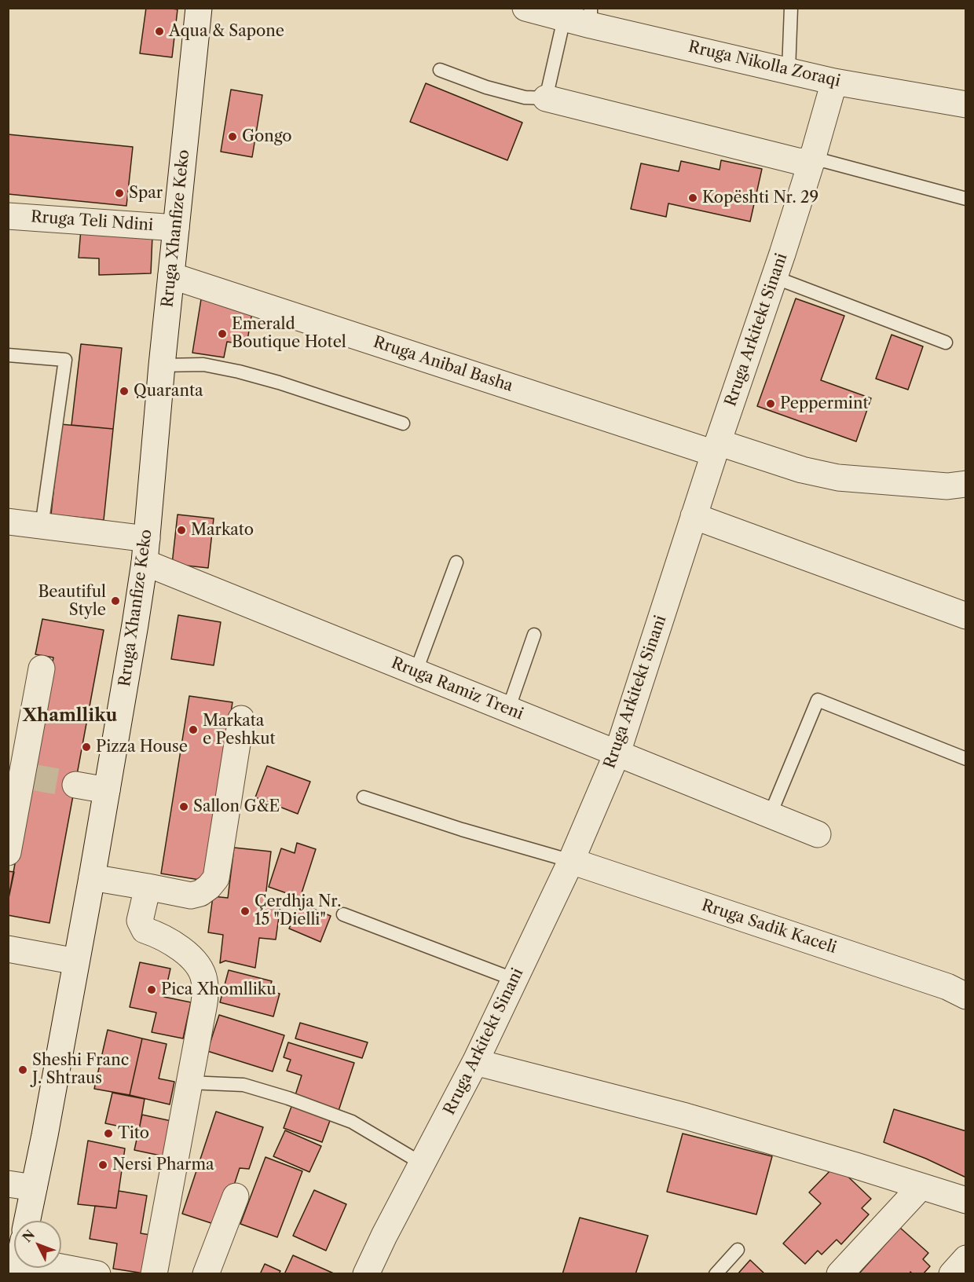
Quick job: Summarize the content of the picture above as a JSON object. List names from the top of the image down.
{
  "streets": {
    "street": [
      "Rruga Nikolla Zoraqi",
      "Rruga Teli Ndini",
      "Rruga Xhanfize Keko",
      "Rruga Arkitekt Sinani",
      "Rruga Anibal Basha",
      "Rruga Ramiz Treni",
      "Rruga Sadik Kaceli"
    ]
  },
  "crossings": [
    ["Rruga Nikolla Zoraqi", "Rruga Arkitekt Sinani"],
    ["Rruga Teli Ndini", "Rruga Xhanfize Keko"],
    ["Rruga Xhanfize Keko", "Rruga Anibal Basha"],
    ["Rruga Xhanfize Keko", "Rruga Ramiz Treni"],
    ["Rruga Arkitekt Sinani", "Rruga Anibal Basha"],
    ["Rruga Arkitekt Sinani", "Rruga Ramiz Treni"],
    ["Rruga Arkitekt Sinani", "Rruga Sadik Kaceli"]
  ],
  "districts": ["Xhamlliku"],
  "places": [
    "Aqua & Sapone",
    "Gongo",
    "Spar",
    "Kopështi Nr. 29",
    "Emerald Boutique Hotel",
    "Quaranta",
    "Peppermint",
    "Markato",
    "Beautiful Style",
    "Markata e Peshkut",
    "Pizza House",
    "Sallon G&E",
    "Çerdhja Nr. 15 \"Dielli\"",
    "Pica Xhomlliku",
    "Sheshi Franc J. Shtraus",
    "Tito",
    "Nersi Pharma"
  ],
  "north": "top left"
}
